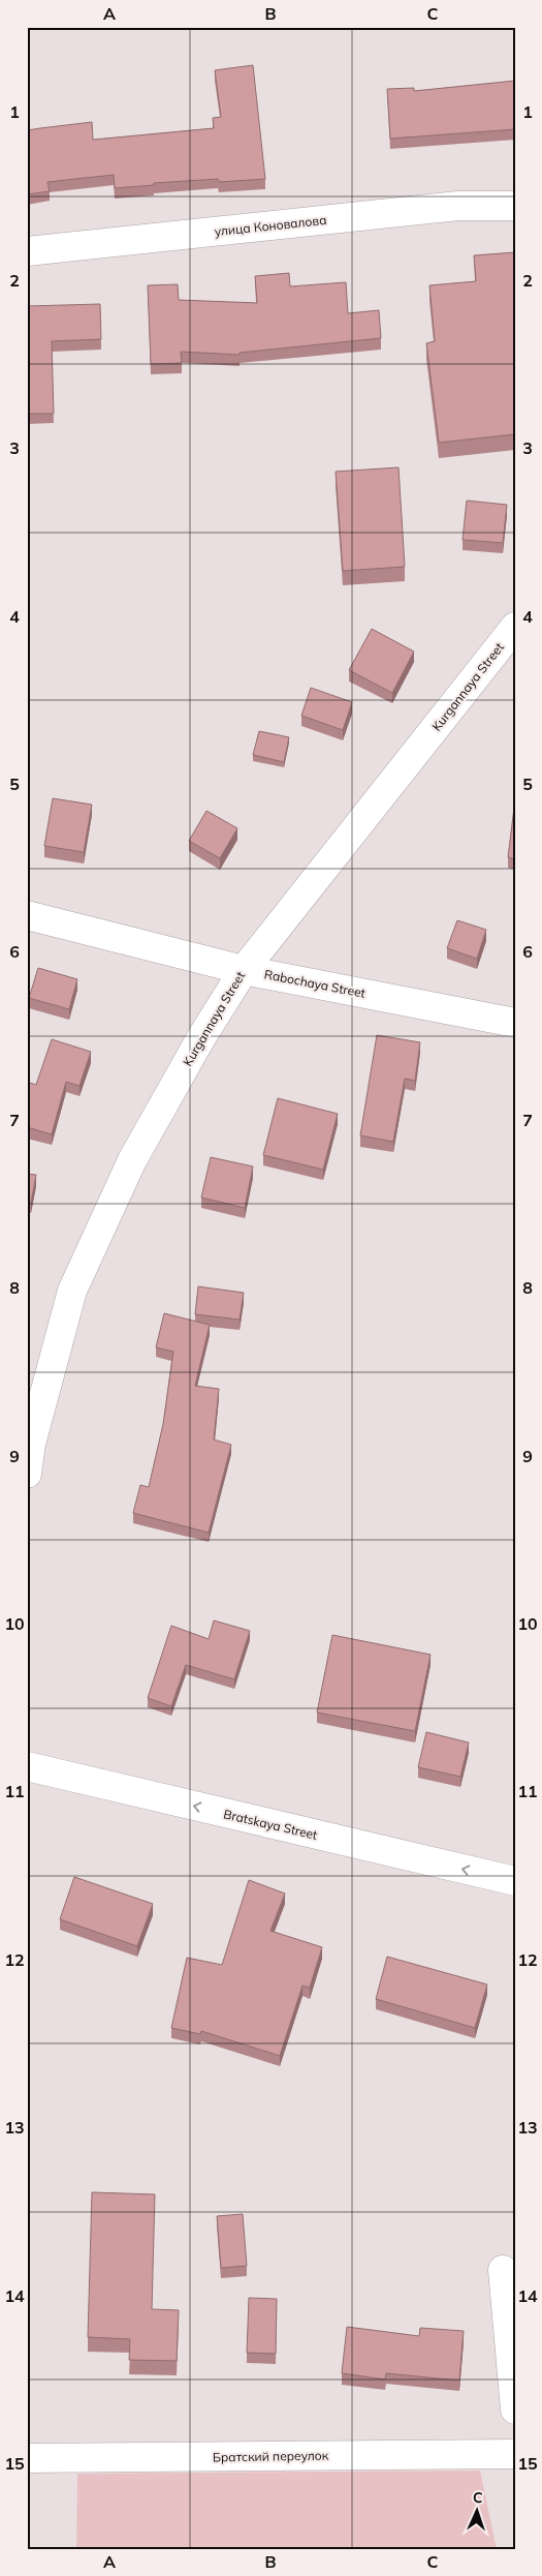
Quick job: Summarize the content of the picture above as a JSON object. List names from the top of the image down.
{
  "streets": {
    "street": [
      "улица Коновалова",
      "Kurgannaya Street",
      "Rabochaya Street",
      "Bratskaya Street",
      "Братский переулок"
    ]
  },
  "crossings": [
    ["Kurgannaya Street", "Rabochaya Street"]
  ],
  "one_way": ["Bratskaya Street"],
  "north": "top",
  "grid": {
    "columns": ["A", "B", "C"],
    "rows": [
      "1",
      "2",
      "3",
      "4",
      "5",
      "6",
      "7",
      "8",
      "9",
      "10",
      "11",
      "12",
      "13",
      "14",
      "15"
    ]
  }
}
